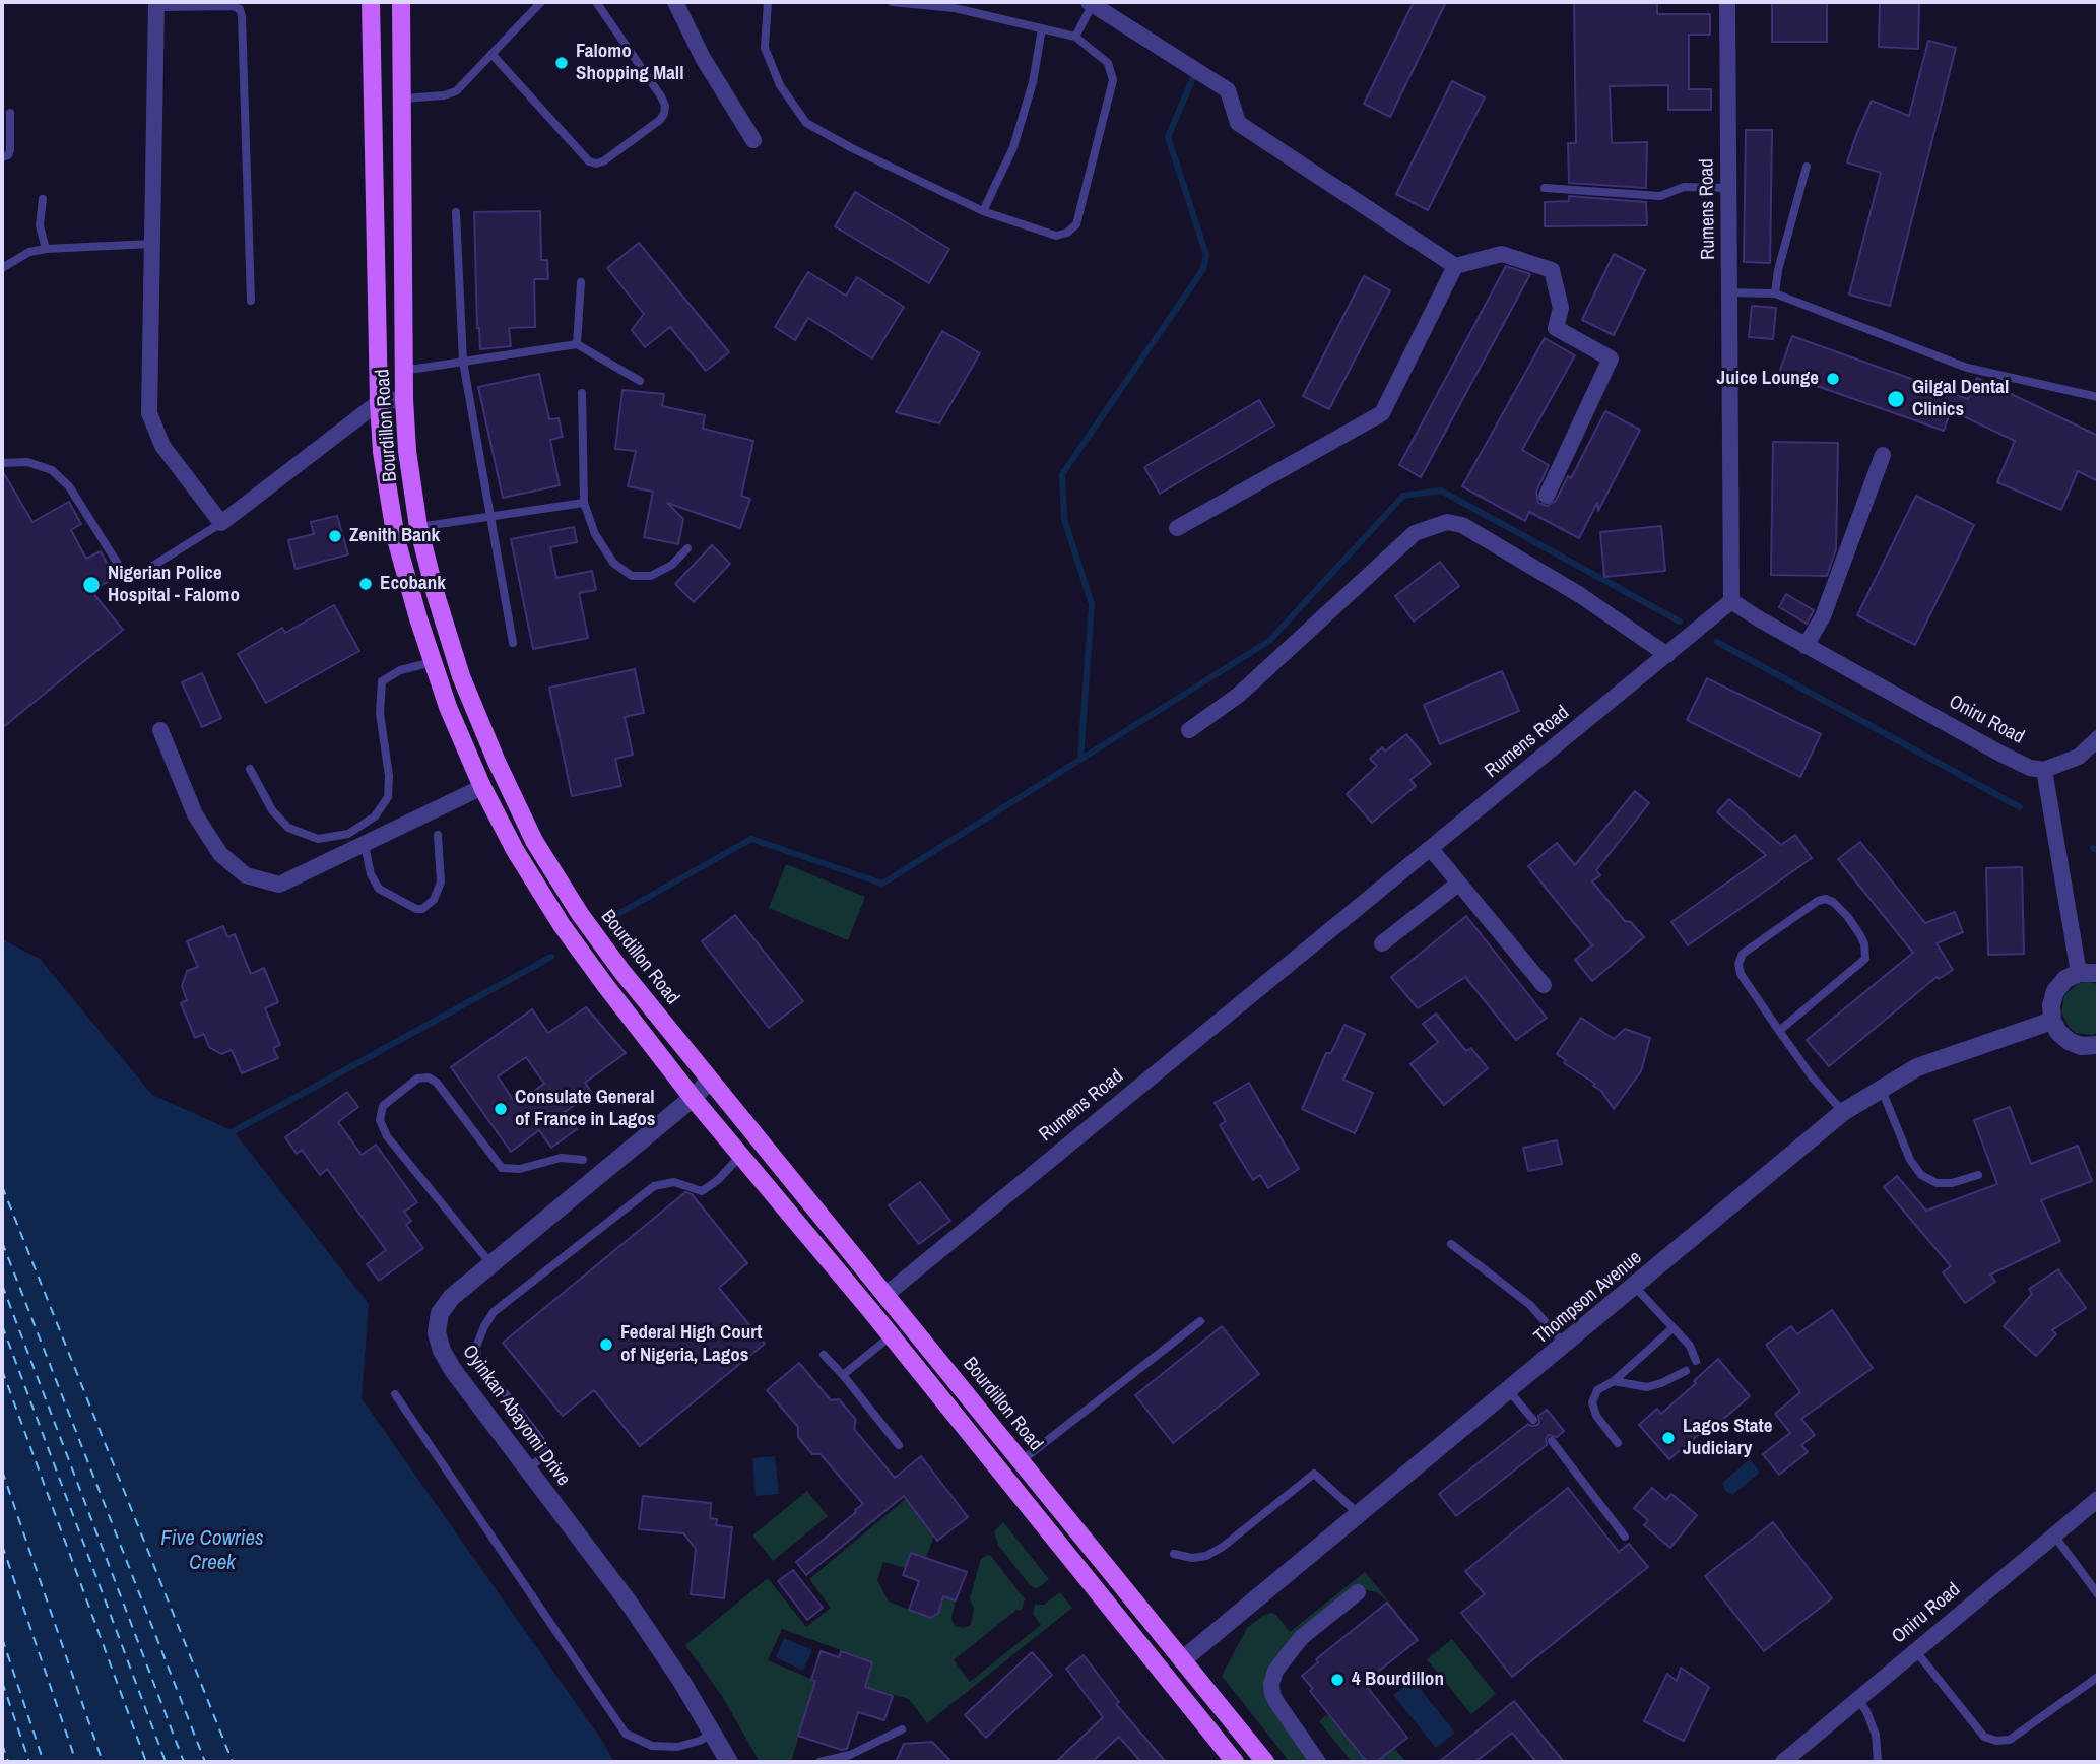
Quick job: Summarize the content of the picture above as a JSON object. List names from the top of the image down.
{
  "streets": {
    "main road": ["Bourdillon Road"],
    "street": [
      "Rumens Road",
      "Oniru Road",
      "Thompson Avenue",
      "Oyinkan Abayomi Drive"
    ]
  },
  "crossings": [
    ["Rumens Road", "Bourdillon Road"],
    ["Rumens Road", "Oniru Road"],
    ["Bourdillon Road", "Thompson Avenue"],
    ["Bourdillon Road", "Oyinkan Abayomi Drive"]
  ],
  "water": ["Five Cowries Creek"],
  "places": [
    "Falomo Shopping Mall",
    "Juice Lounge",
    "Gilgal Dental Clinics",
    "Zenith Bank",
    "Ecobank",
    "Nigerian Police Hospital - Falomo",
    "Consulate General of France in Lagos",
    "Federal High Court of Nigeria, Lagos",
    "Lagos State Judiciary",
    "4 Bourdillon"
  ]
}
